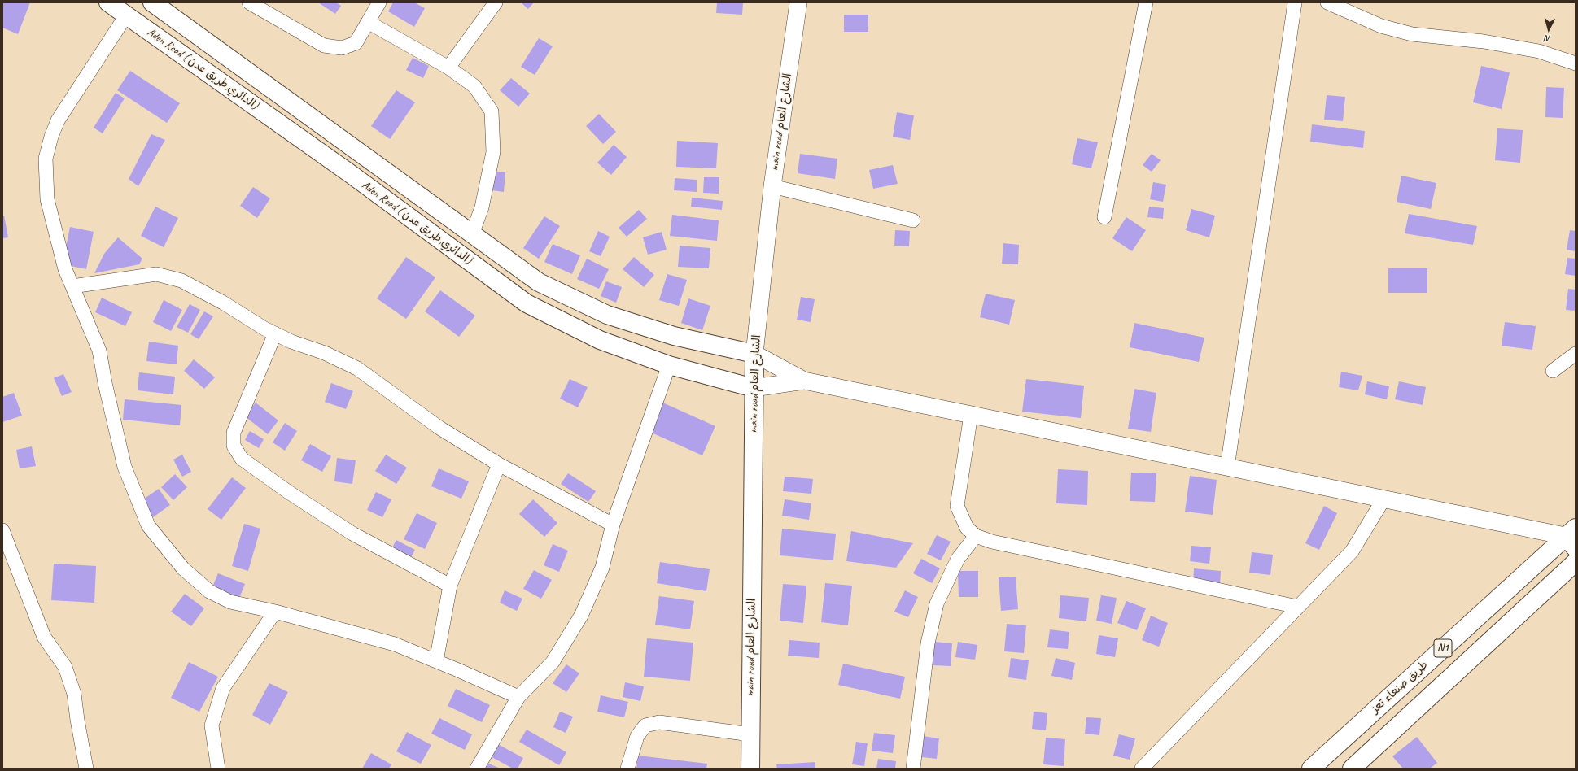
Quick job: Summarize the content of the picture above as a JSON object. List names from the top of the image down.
{
  "streets": {
    "highway": [
      "Aden Road ( الدائري,طريق عدن)",
      "main road الشارع العام",
      "N1",
      "طريق صنعاء تعز"
    ]
  },
  "crossings": [
    ["Aden Road ( الدائري,طريق عدن)", "main road الشارع العام"]
  ],
  "north": "bottom"
}
